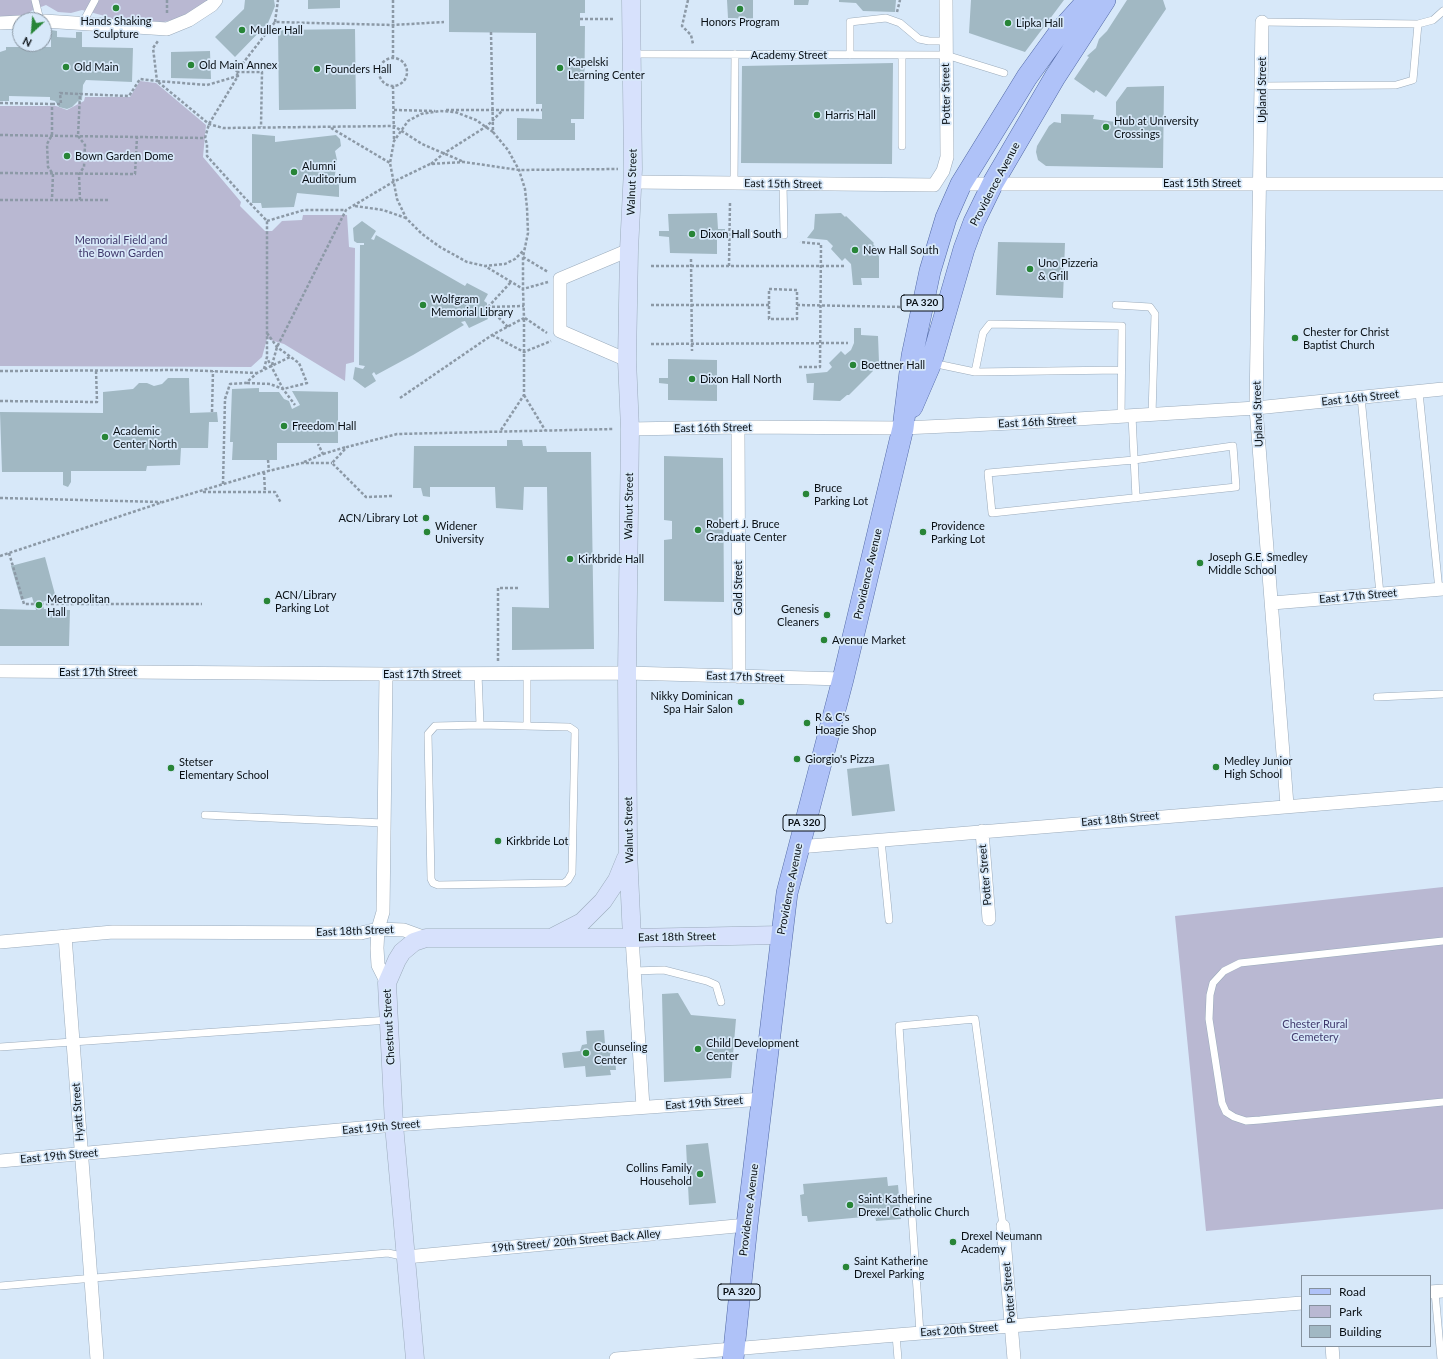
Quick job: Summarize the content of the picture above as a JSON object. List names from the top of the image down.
{
  "streets": {
    "main road": ["Providence Avenue", "PA 320"],
    "street": [
      "Upland Street",
      "Potter Street",
      "Walnut Street",
      "East 15th Street",
      "East 16th Street",
      "Gold Street",
      "East 17th Street",
      "East 18th Street",
      "Chestnut Street",
      "East 19th Street",
      "Hyatt Street",
      "19th Street/ 20th Street Back Alley",
      "East 20th Street"
    ],
    "lane": ["Academy Street"]
  },
  "crossings": [
    ["Academy Street", "Potter Street"],
    ["Academy Street", "Walnut Street"],
    ["Upland Street", "East 15th Street"],
    ["Upland Street", "East 16th Street"],
    ["Upland Street", "East 17th Street"],
    ["Upland Street", "East 18th Street"],
    ["Potter Street", "East 15th Street"],
    ["Potter Street", "East 18th Street"],
    ["Potter Street", "East 20th Street"],
    ["Walnut Street", "East 15th Street"],
    ["Walnut Street", "East 16th Street"],
    ["Walnut Street", "East 17th Street"],
    ["Walnut Street", "East 18th Street"],
    ["Walnut Street", "East 19th Street"],
    ["East 15th Street", "Providence Avenue"],
    ["Providence Avenue", "East 16th Street"],
    ["Providence Avenue", "East 17th Street"],
    ["Providence Avenue", "East 18th Street"],
    ["Providence Avenue", "East 19th Street"],
    ["Providence Avenue", "19th Street/ 20th Street Back Alley"],
    ["Providence Avenue", "East 20th Street"],
    ["East 16th Street", "Gold Street"],
    ["Gold Street", "East 17th Street"],
    ["East 17th Street", "Chestnut Street"],
    ["East 18th Street", "Chestnut Street"],
    ["East 18th Street", "Hyatt Street"],
    ["Chestnut Street", "East 19th Street"],
    ["Chestnut Street", "19th Street/ 20th Street Back Alley"],
    ["East 19th Street", "Hyatt Street"]
  ],
  "parks": ["Memorial Field and the Bown Garden", "Chester Rural Cemetery"],
  "places": [
    "Hands Shaking Sculpture",
    "Honors Program",
    "Lipka Hall",
    "Muller Hall",
    "Old Main Annex",
    "Old Main",
    "Kapelski Learning Center",
    "Founders Hall",
    "Harris Hall",
    "Hub at University Crossings",
    "Bown Garden Dome",
    "Alumni Auditorium",
    "Dixon Hall South",
    "New Hall South",
    "Uno Pizzeria & Grill",
    "Wolfgram Memorial Library",
    "Chester for Christ Baptist Church",
    "Boettner Hall",
    "Dixon Hall North",
    "Freedom Hall",
    "Academic Center North",
    "Bruce Parking Lot",
    "ACN/Library Lot",
    "Robert J. Bruce Graduate Center",
    "Widener University",
    "Providence Parking Lot",
    "Kirkbride Hall",
    "Joseph G.E. Smedley Middle School",
    "ACN/Library Parking Lot",
    "Metropolitan Hall",
    "Genesis Cleaners",
    "Avenue Market",
    "Nikky Dominican Spa Hair Salon",
    "R & C's Hoagie Shop",
    "Giorgio's Pizza",
    "Medley Junior High School",
    "Stetser Elementary School",
    "Kirkbride Lot",
    "Child Development Center",
    "Counseling Center",
    "Collins Family Household",
    "Saint Katherine Drexel Catholic Church",
    "Drexel Neumann Academy",
    "Saint Katherine Drexel Parking"
  ],
  "legend": ["Road", "Park", "Building"],
  "north": "bottom left"
}
